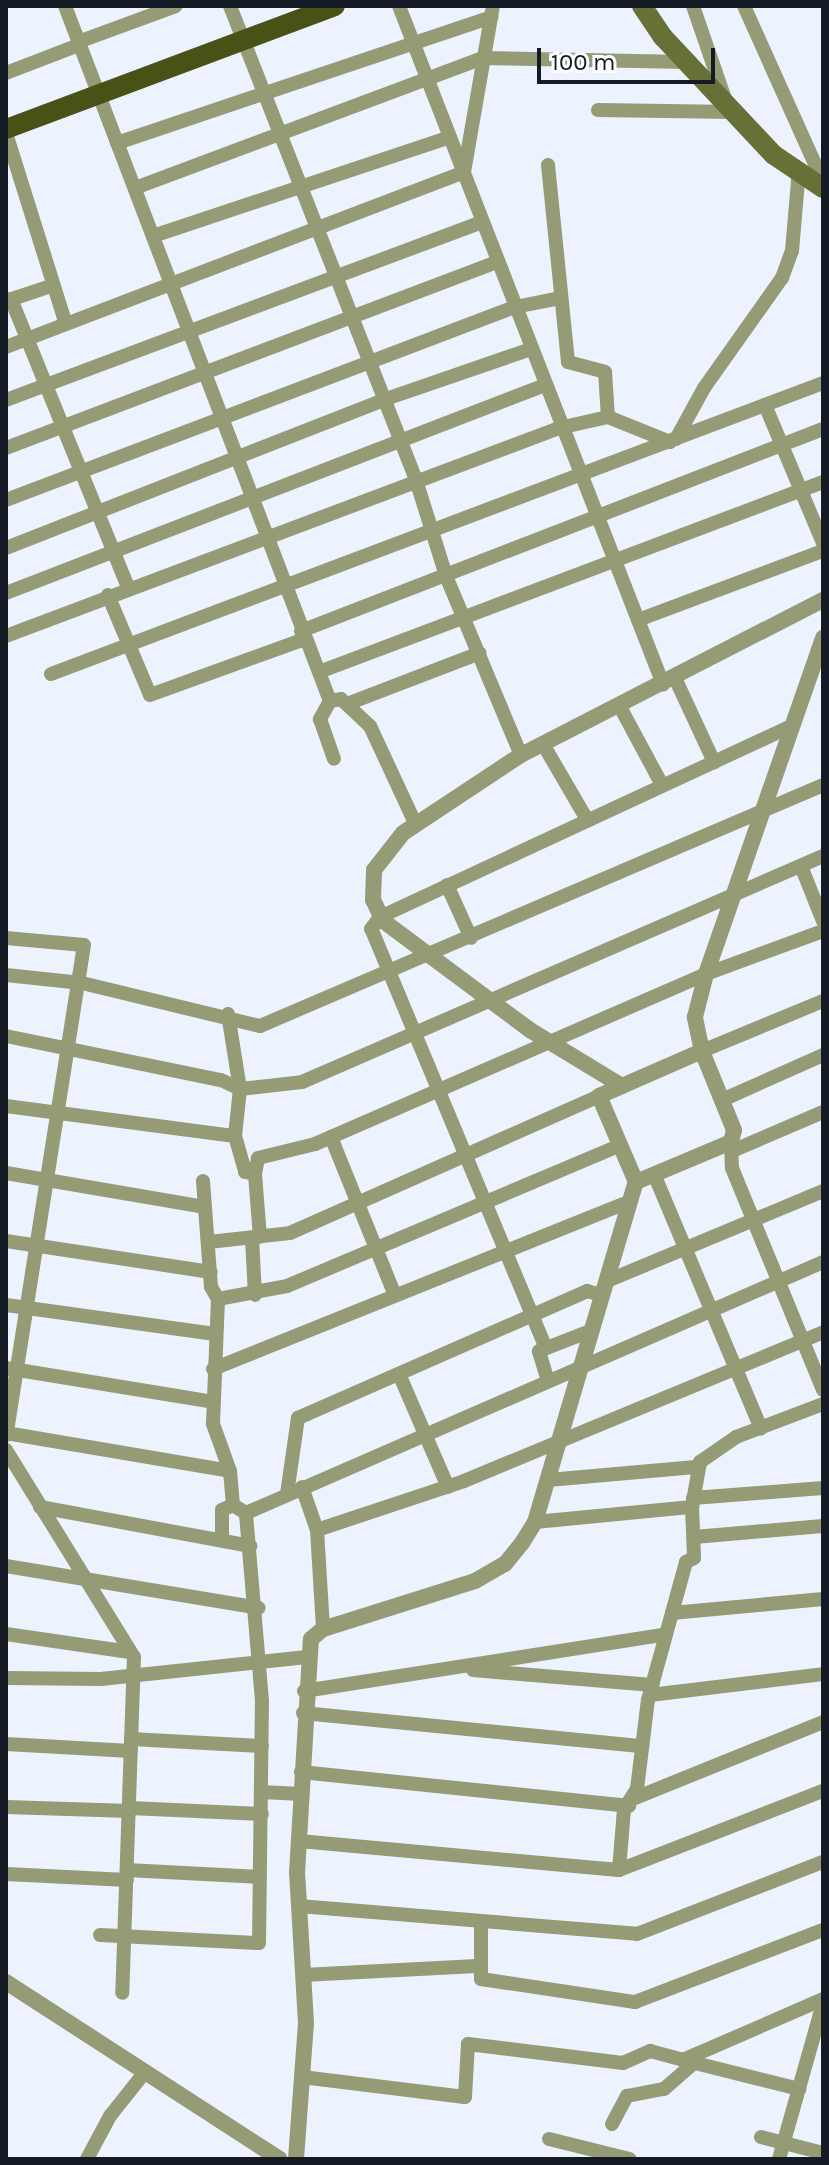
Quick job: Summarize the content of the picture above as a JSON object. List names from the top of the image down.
{
  "scale_bar": "100 m"
}
